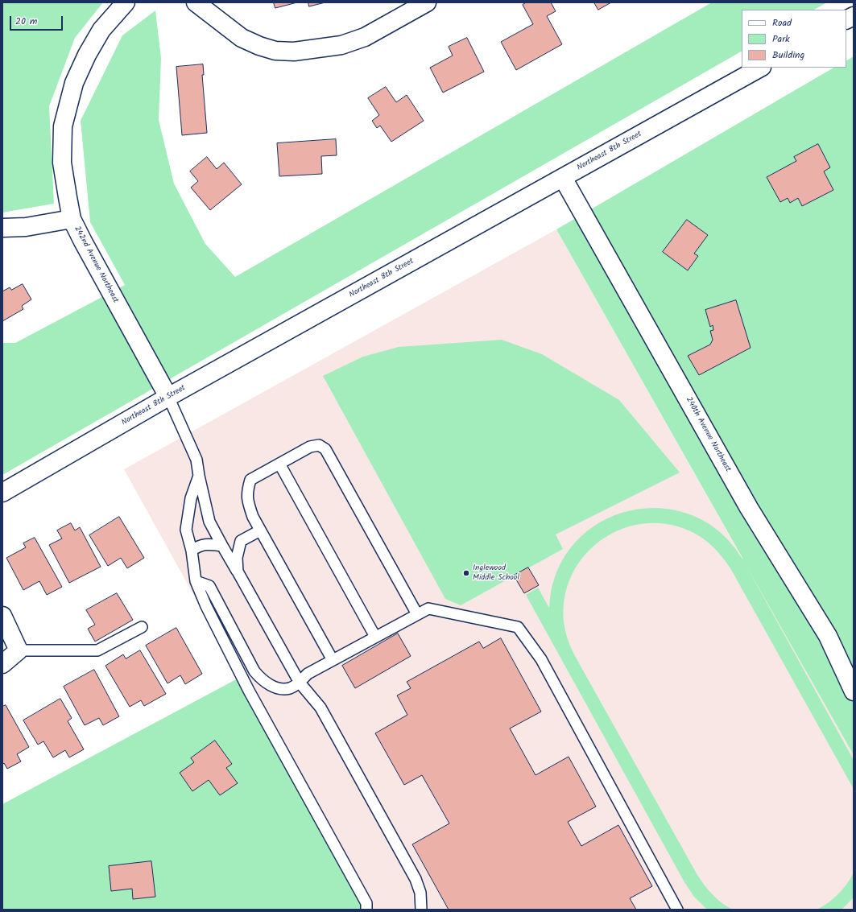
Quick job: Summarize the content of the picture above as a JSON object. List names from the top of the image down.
{
  "streets": {
    "street": ["Northeast 8th Street", "242nd Avenue Northeast", "240th Avenue Northeast"]
  },
  "crossings": [
    ["Northeast 8th Street", "242nd Avenue Northeast"],
    ["Northeast 8th Street", "240th Avenue Northeast"]
  ],
  "places": ["Inglewood Middle School"],
  "legend": ["Road", "Park", "Building"],
  "scale_bar": "20 m"
}
